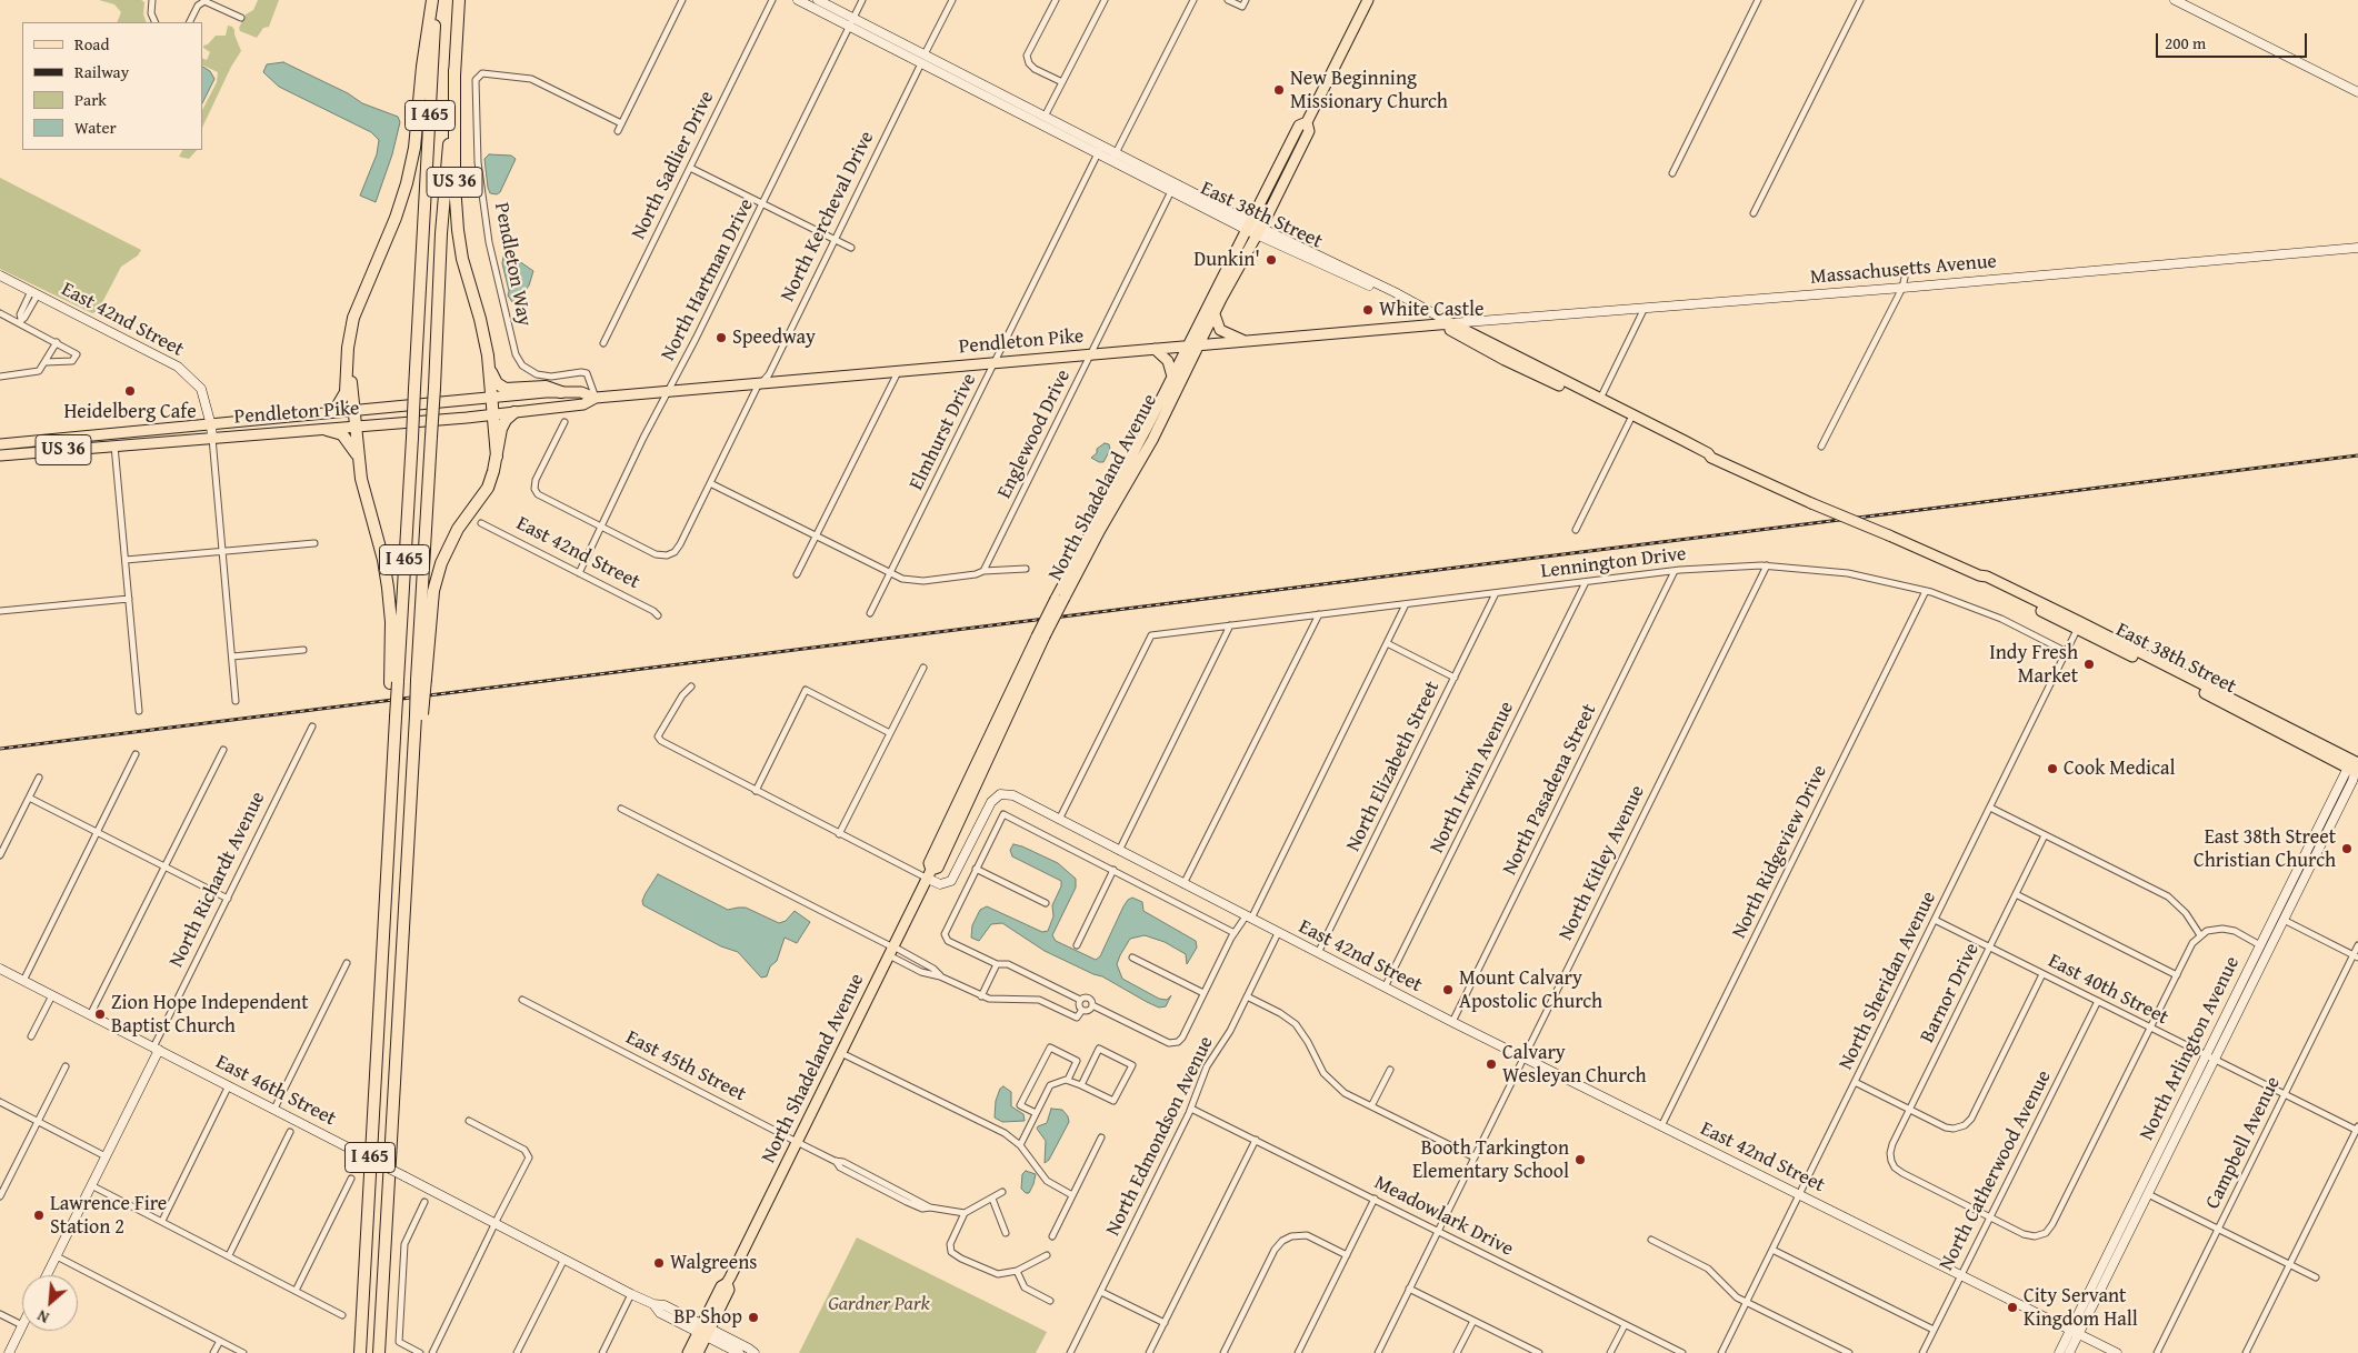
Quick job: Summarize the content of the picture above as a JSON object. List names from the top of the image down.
{
  "streets": {
    "highway": ["I 465", "US 36"],
    "main road": [
      "East 38th Street",
      "Massachusetts Avenue",
      "East 42nd Street",
      "Pendleton Pike",
      "North Shadeland Avenue",
      "North Richardt Avenue",
      "North Arlington Avenue",
      "East 46th Street"
    ],
    "street": [
      "North Sadlier Drive",
      "North Kercheval Drive",
      "Pendleton Way",
      "North Hartman Drive",
      "Elmhurst Drive",
      "Englewood Drive",
      "Lennington Drive",
      "North Elizabeth Street",
      "North Irwin Avenue",
      "North Pasadena Street",
      "North Ridgeview Drive",
      "North Kitley Avenue",
      "North Sheridan Avenue",
      "East 40th Street",
      "Barnor Drive",
      "East 45th Street",
      "North Edmondson Avenue",
      "Campbell Avenue",
      "North Catherwood Avenue",
      "Meadowlark Drive"
    ]
  },
  "crossings": [
    ["I 465", "US 36"],
    ["US 36", "Pendleton Pike"],
    ["East 38th Street", "North Kercheval Drive"],
    ["East 38th Street", "Massachusetts Avenue"],
    ["East 38th Street", "North Hartman Drive"],
    ["East 38th Street", "Pendleton Pike"],
    ["East 38th Street", "Elmhurst Drive"],
    ["East 38th Street", "Englewood Drive"],
    ["East 38th Street", "North Shadeland Avenue"],
    ["East 38th Street", "North Sheridan Avenue"],
    ["East 38th Street", "North Arlington Avenue"],
    ["North Kercheval Drive", "Pendleton Pike"],
    ["Pendleton Way", "Pendleton Pike"],
    ["Massachusetts Avenue", "Pendleton Pike"],
    ["North Hartman Drive", "East 42nd Street"],
    ["North Hartman Drive", "Pendleton Pike"],
    ["East 42nd Street", "Pendleton Pike"],
    ["East 42nd Street", "North Shadeland Avenue"],
    ["East 42nd Street", "Lennington Drive"],
    ["East 42nd Street", "North Elizabeth Street"],
    ["East 42nd Street", "North Irwin Avenue"],
    ["East 42nd Street", "North Pasadena Street"],
    ["East 42nd Street", "North Ridgeview Drive"],
    ["East 42nd Street", "North Kitley Avenue"],
    ["East 42nd Street", "North Sheridan Avenue"],
    ["East 42nd Street", "North Arlington Avenue"],
    ["East 42nd Street", "North Edmondson Avenue"],
    ["East 42nd Street", "North Catherwood Avenue"],
    ["Pendleton Pike", "Elmhurst Drive"],
    ["Pendleton Pike", "Englewood Drive"],
    ["Pendleton Pike", "North Shadeland Avenue"],
    ["North Shadeland Avenue", "East 45th Street"],
    ["North Shadeland Avenue", "East 46th Street"],
    ["Lennington Drive", "North Elizabeth Street"],
    ["Lennington Drive", "North Irwin Avenue"],
    ["Lennington Drive", "North Pasadena Street"],
    ["Lennington Drive", "North Ridgeview Drive"],
    ["Lennington Drive", "North Kitley Avenue"],
    ["Lennington Drive", "North Sheridan Avenue"],
    ["North Kitley Avenue", "Meadowlark Drive"],
    ["North Richardt Avenue", "East 46th Street"],
    ["North Sheridan Avenue", "East 40th Street"],
    ["East 40th Street", "Barnor Drive"],
    ["East 40th Street", "North Arlington Avenue"],
    ["East 40th Street", "Campbell Avenue"],
    ["East 40th Street", "North Catherwood Avenue"],
    ["Barnor Drive", "North Catherwood Avenue"],
    ["North Edmondson Avenue", "Meadowlark Drive"]
  ],
  "parks": ["Gardner Park"],
  "places": [
    "New Beginning Missionary Church",
    "Dunkin'",
    "White Castle",
    "Speedway",
    "Heidelberg Cafe",
    "Indy Fresh Market",
    "Cook Medical",
    "East 38th Street Christian Church",
    "Mount Calvary Apostolic Church",
    "Zion Hope Independent Baptist Church",
    "Calvary Wesleyan Church",
    "Booth Tarkington Elementary School",
    "Lawrence Fire Station 2",
    "Walgreens",
    "City Servant Kingdom Hall",
    "BP Shop"
  ],
  "legend": [
    "Road",
    "Railway",
    "Park",
    "Water"
  ],
  "scale_bar": "200 m",
  "north": "bottom left"
}
